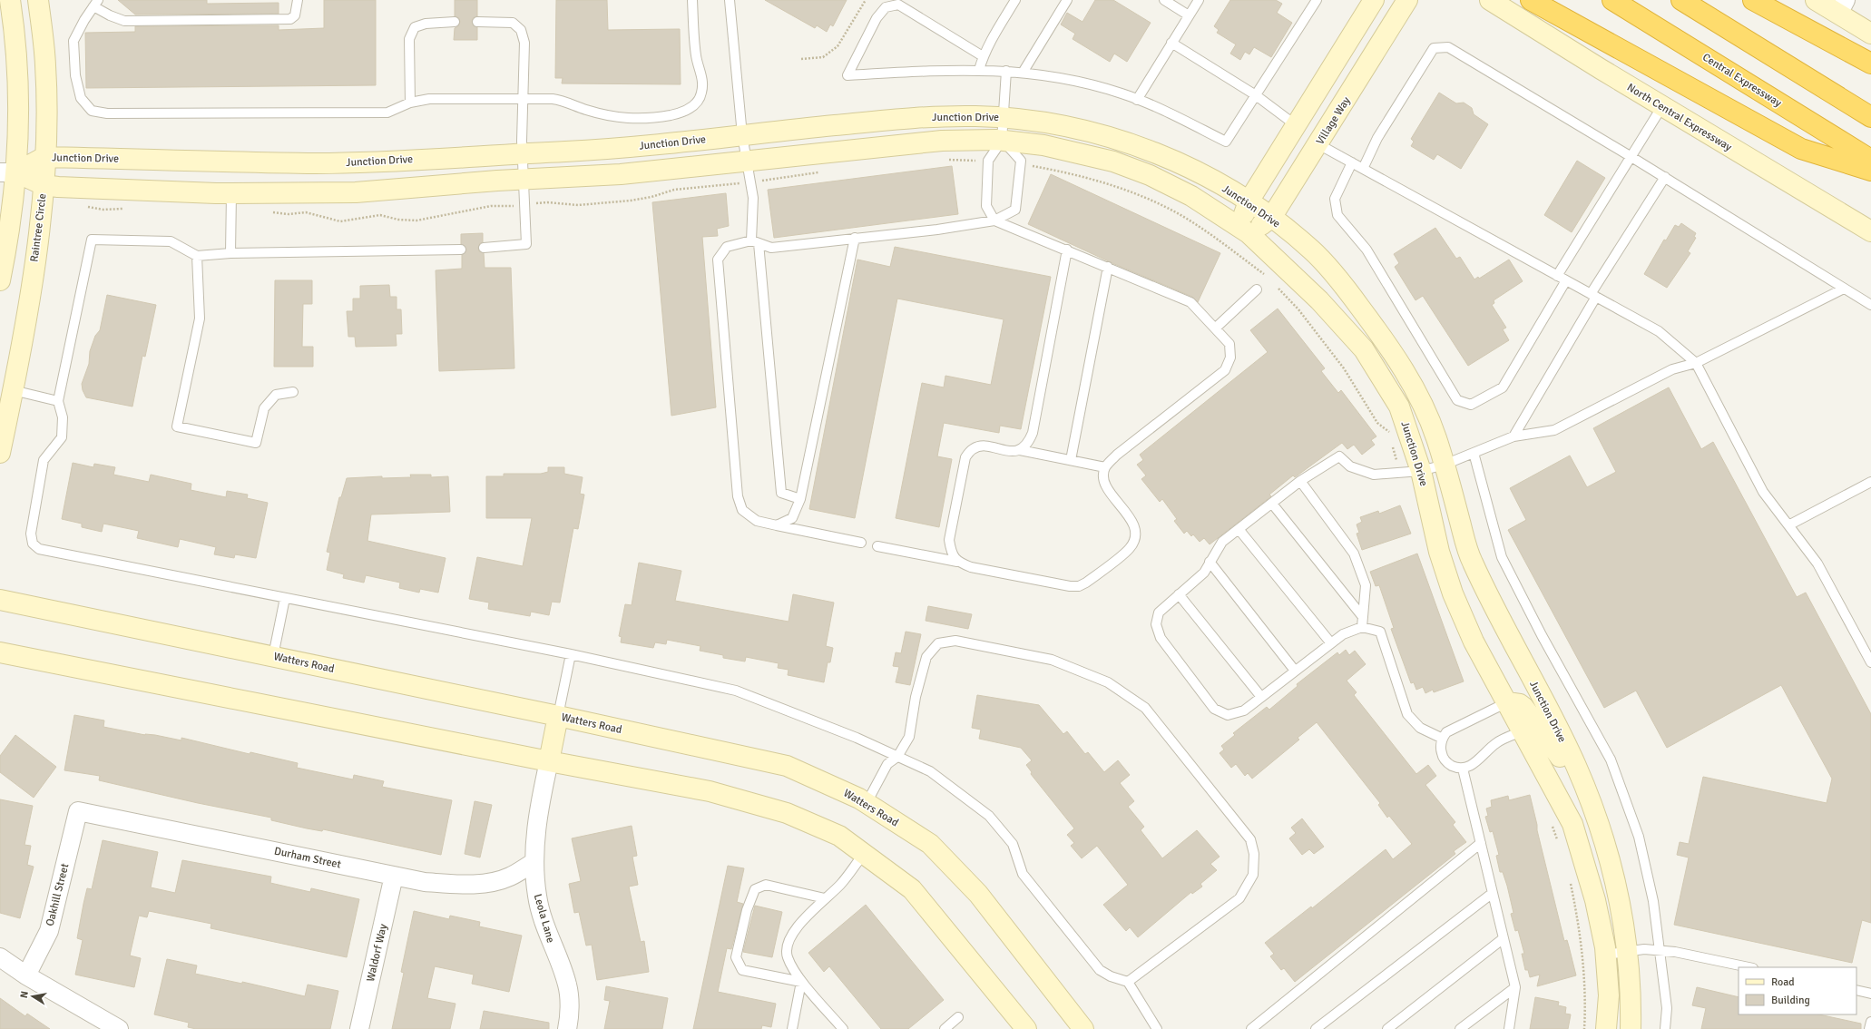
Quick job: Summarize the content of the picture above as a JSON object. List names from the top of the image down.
{
  "streets": {
    "highway": ["Central Expressway"],
    "street": [
      "Junction Drive",
      "North Central Expressway",
      "Village Way",
      "Raintree Circle",
      "Watters Road",
      "Durham Street",
      "Oakhill Street",
      "Leola Lane",
      "Waldorf Way"
    ]
  },
  "crossings": [
    ["Junction Drive", "Village Way"],
    ["Junction Drive", "Raintree Circle"],
    ["Durham Street", "Oakhill Street"],
    ["Durham Street", "Leola Lane"],
    ["Durham Street", "Waldorf Way"]
  ],
  "legend": ["Road", "Building"],
  "north": "left"
}
